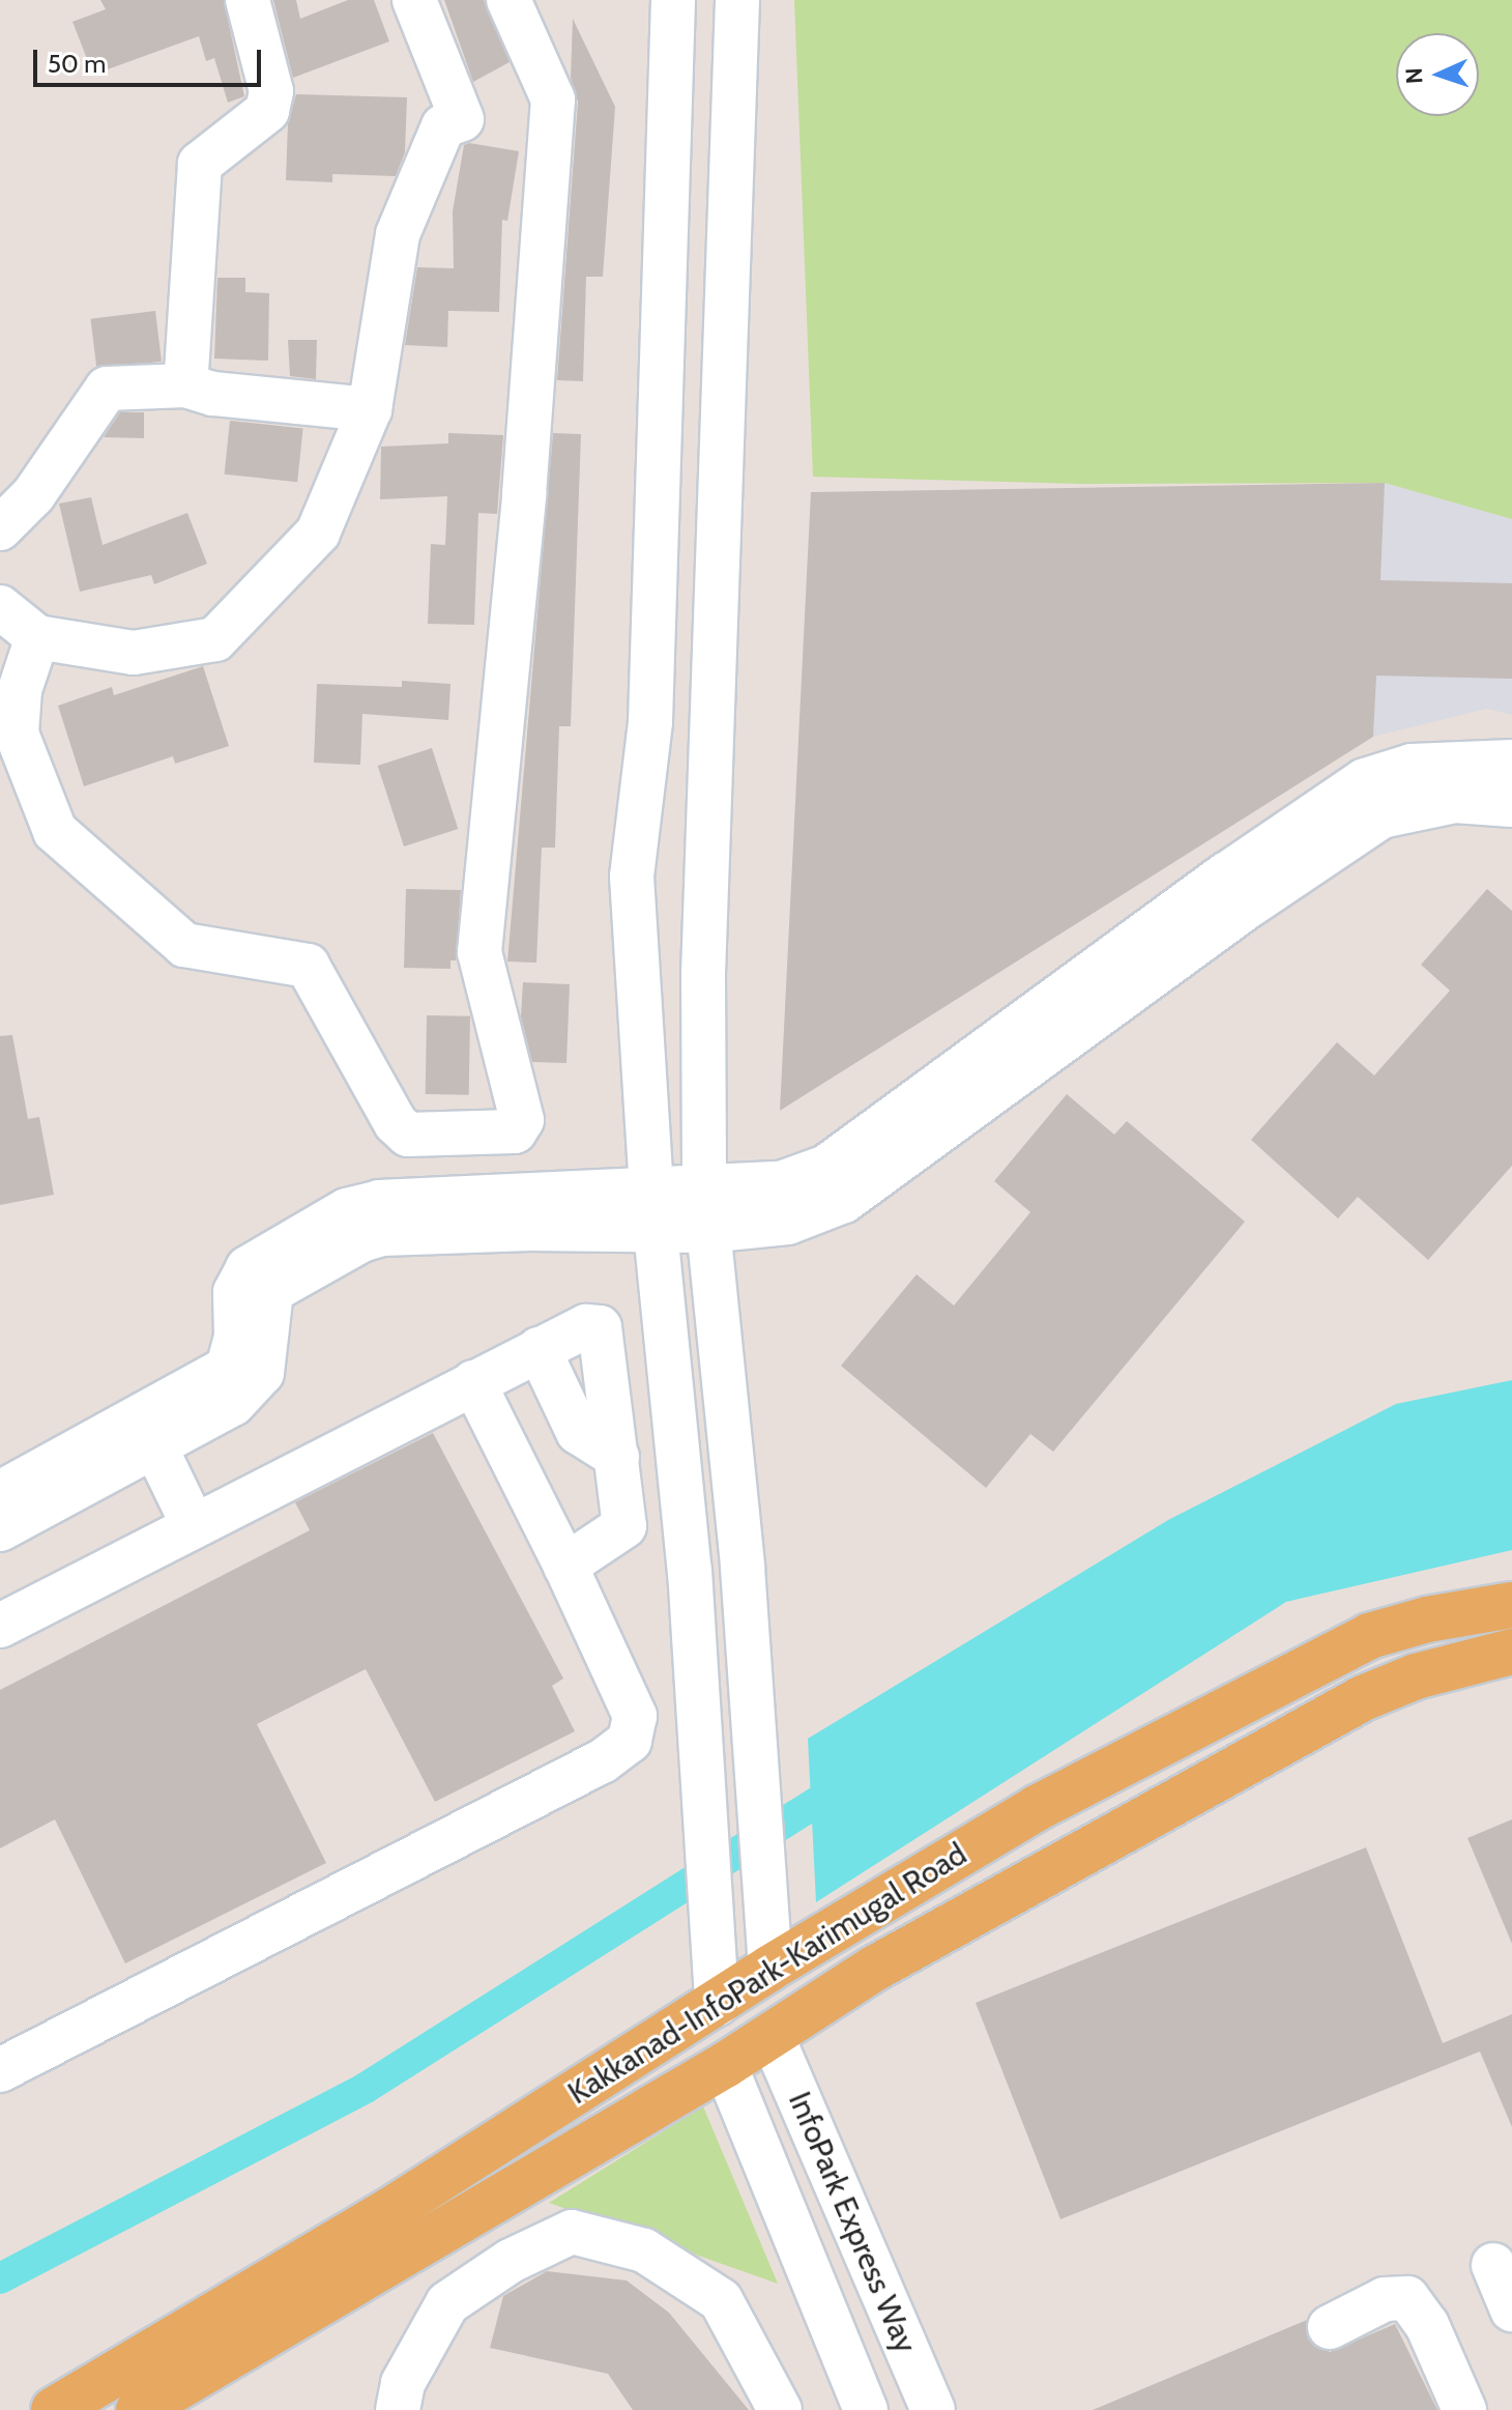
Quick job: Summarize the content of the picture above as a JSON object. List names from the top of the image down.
{
  "streets": {
    "main road": ["Kakkanad-InfoPark-Karimugal Road"],
    "street": ["InfoPark Express Way"]
  },
  "crossings": [
    ["Kakkanad-InfoPark-Karimugal Road", "InfoPark Express Way"]
  ],
  "scale_bar": "50 m",
  "north": "left"
}
